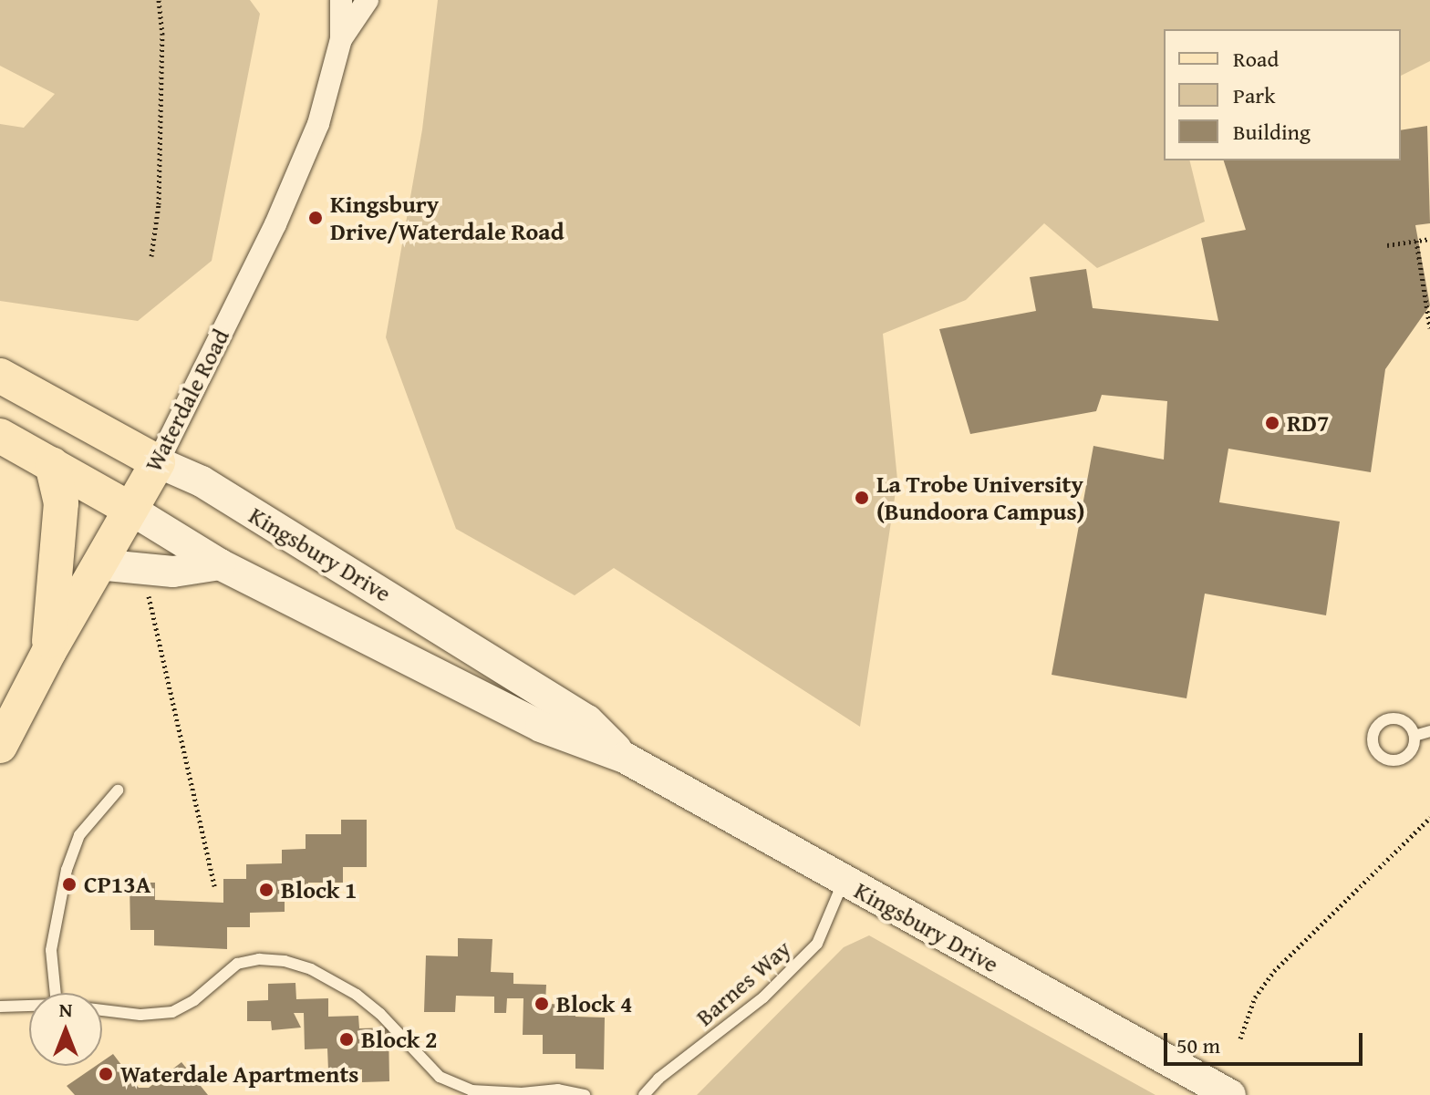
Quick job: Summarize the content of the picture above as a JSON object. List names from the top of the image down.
{
  "streets": {
    "main road": ["Waterdale Road", "Kingsbury Drive"],
    "lane": ["Barnes Way"]
  },
  "crossings": [
    ["Waterdale Road", "Kingsbury Drive"],
    ["Kingsbury Drive", "Barnes Way"]
  ],
  "places": [
    "Kingsbury Drive/Waterdale Road",
    "RD7",
    "La Trobe University (Bundoora Campus)",
    "CP13A",
    "Block 1",
    "Block 4",
    "Block 2",
    "Waterdale Apartments"
  ],
  "legend": ["Road", "Park", "Building"],
  "scale_bar": "50 m",
  "north": "top"
}
